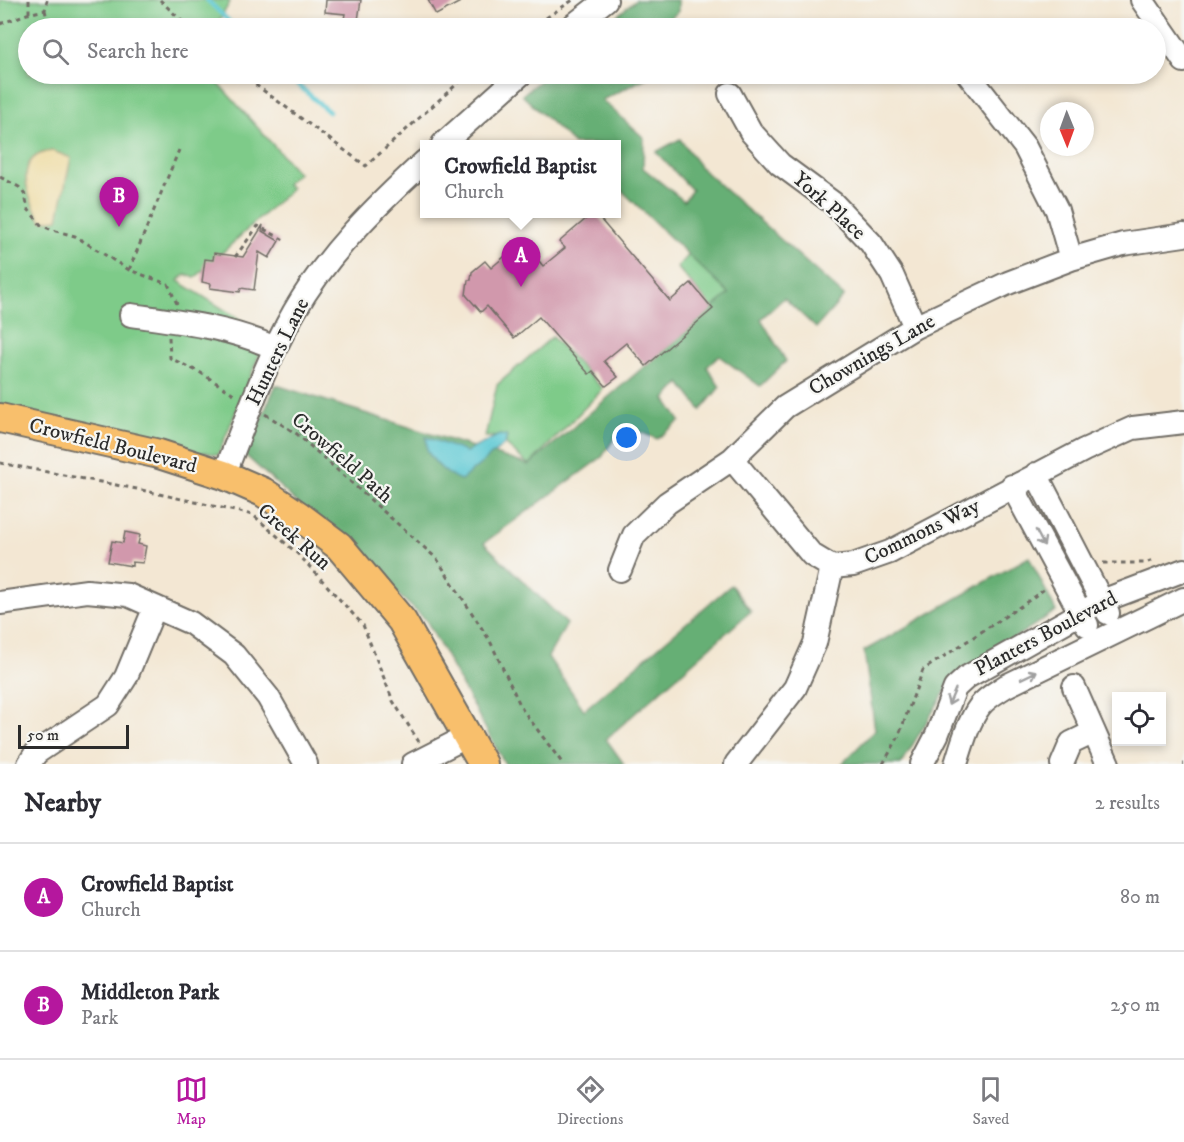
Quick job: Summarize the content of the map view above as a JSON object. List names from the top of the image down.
{
  "streets": {
    "main road": ["Crowfield Boulevard"],
    "street": [
      "York Place",
      "Hunters Lane",
      "Chownings Lane",
      "Commons Way",
      "Planters Boulevard"
    ],
    "path": ["Crowfield Path", "Creek Run"]
  },
  "crossings": [
    ["York Place", "Chownings Lane"],
    ["Hunters Lane", "Crowfield Boulevard"],
    ["Hunters Lane", "Crowfield Path"]
  ],
  "scale_bar": "50 m",
  "north": "bottom",
  "page": {
    "search": "Search here",
    "popup": ["Crowfield Baptist", "Church"],
    "pins": ["B", "A"],
    "scale": "50 m",
    "heading": ["Nearby", "2 results"],
    "list": [
      {
        "mark": "A",
        "name": "Crowfield Baptist",
        "note": "Church",
        "value": "80 m"
      },
      {
        "mark": "B",
        "name": "Middleton Park",
        "note": "Park",
        "value": "250 m"
      }
    ],
    "nav": ["Map", "Directions", "Saved"]
  }
}
